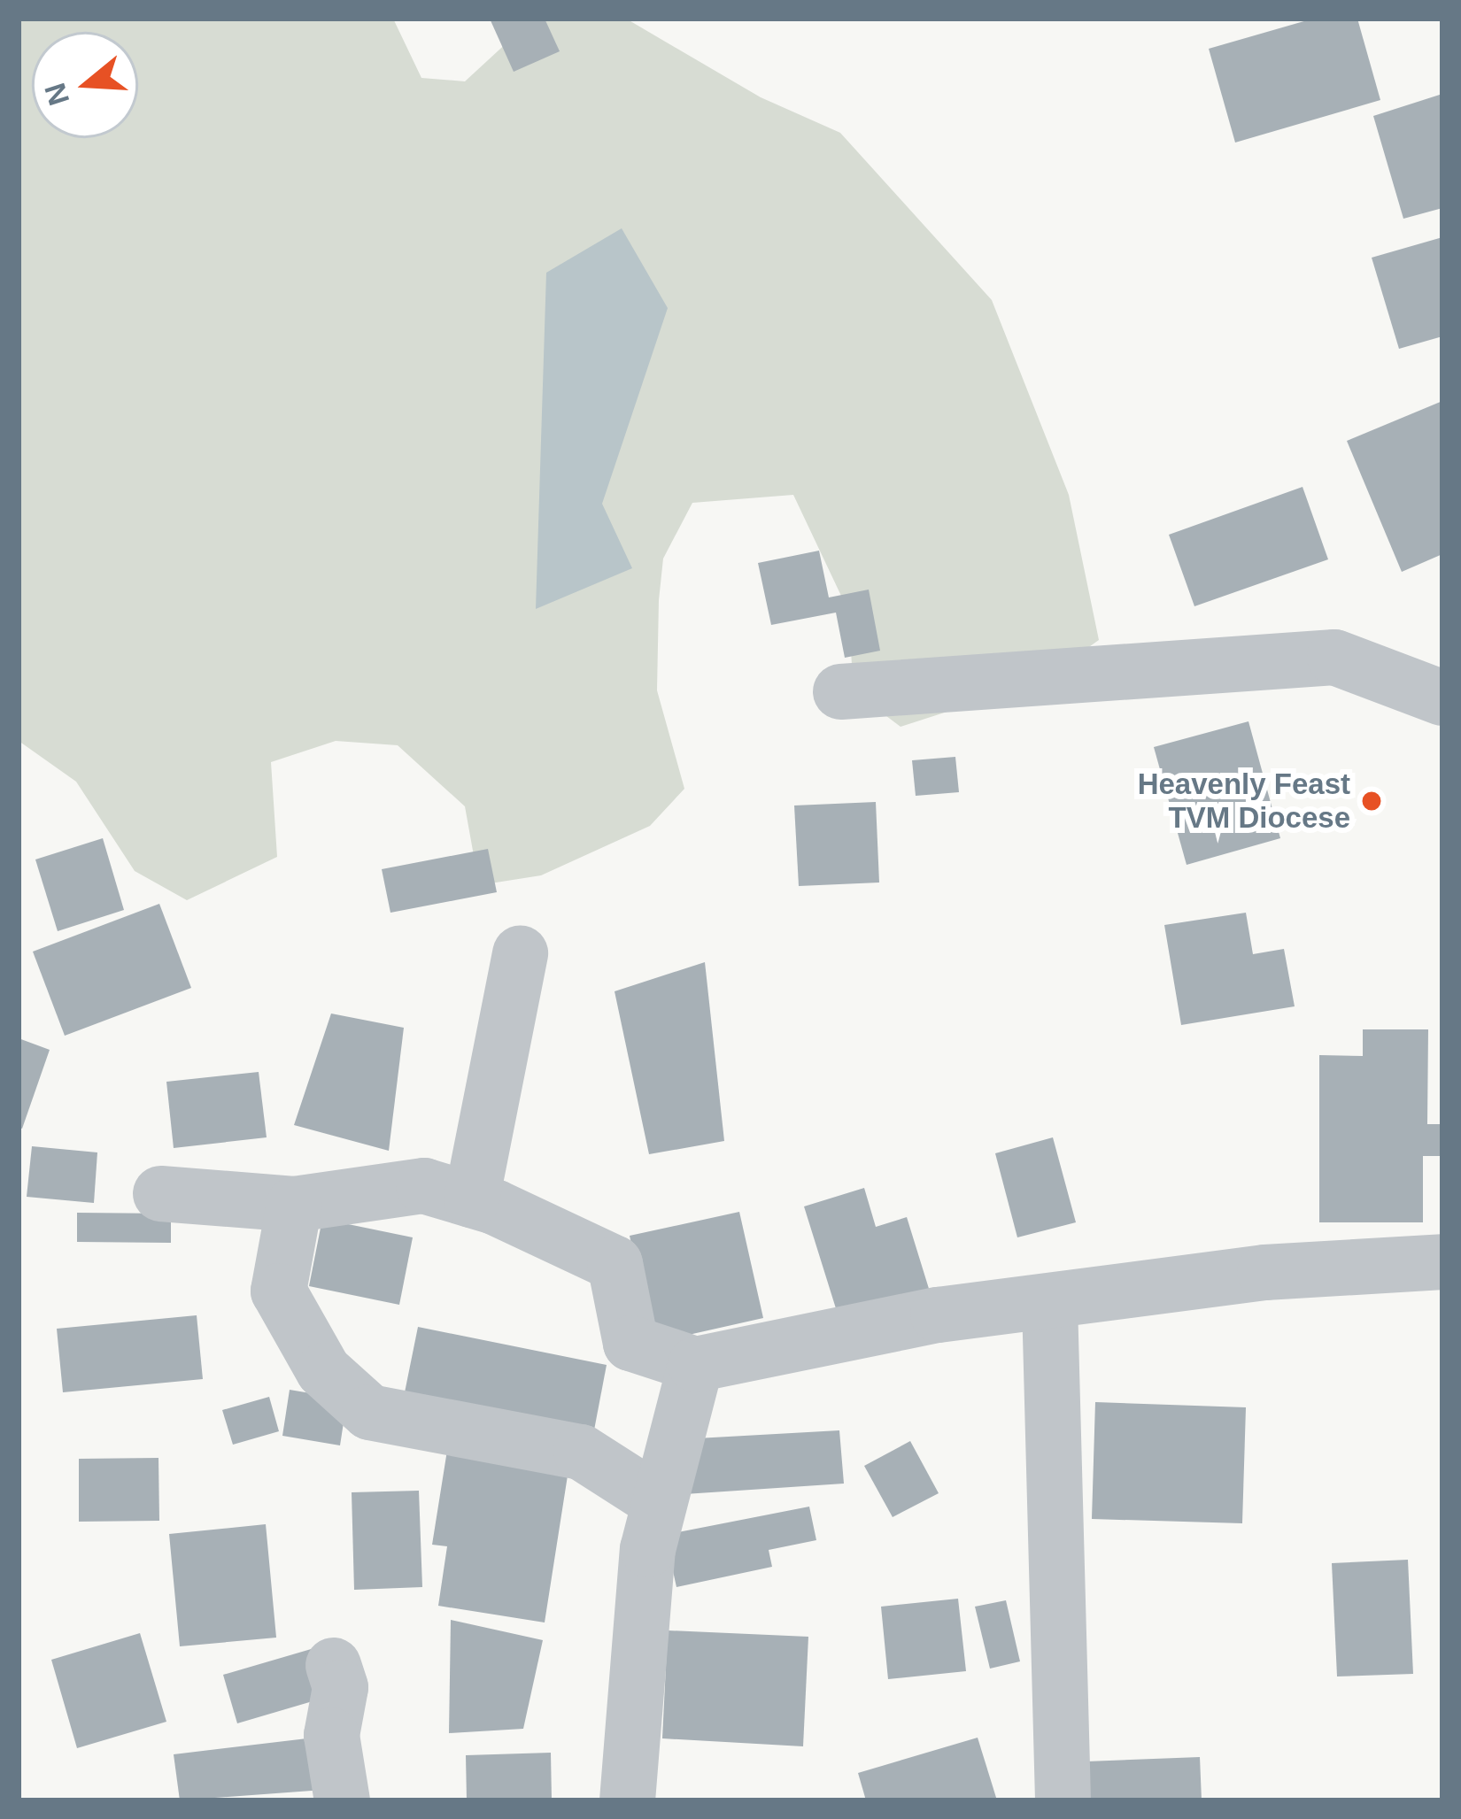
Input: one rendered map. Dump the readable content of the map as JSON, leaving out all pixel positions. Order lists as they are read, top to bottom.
{
  "places": ["Heavenly Feast TVM Diocese"],
  "north": "left"
}
